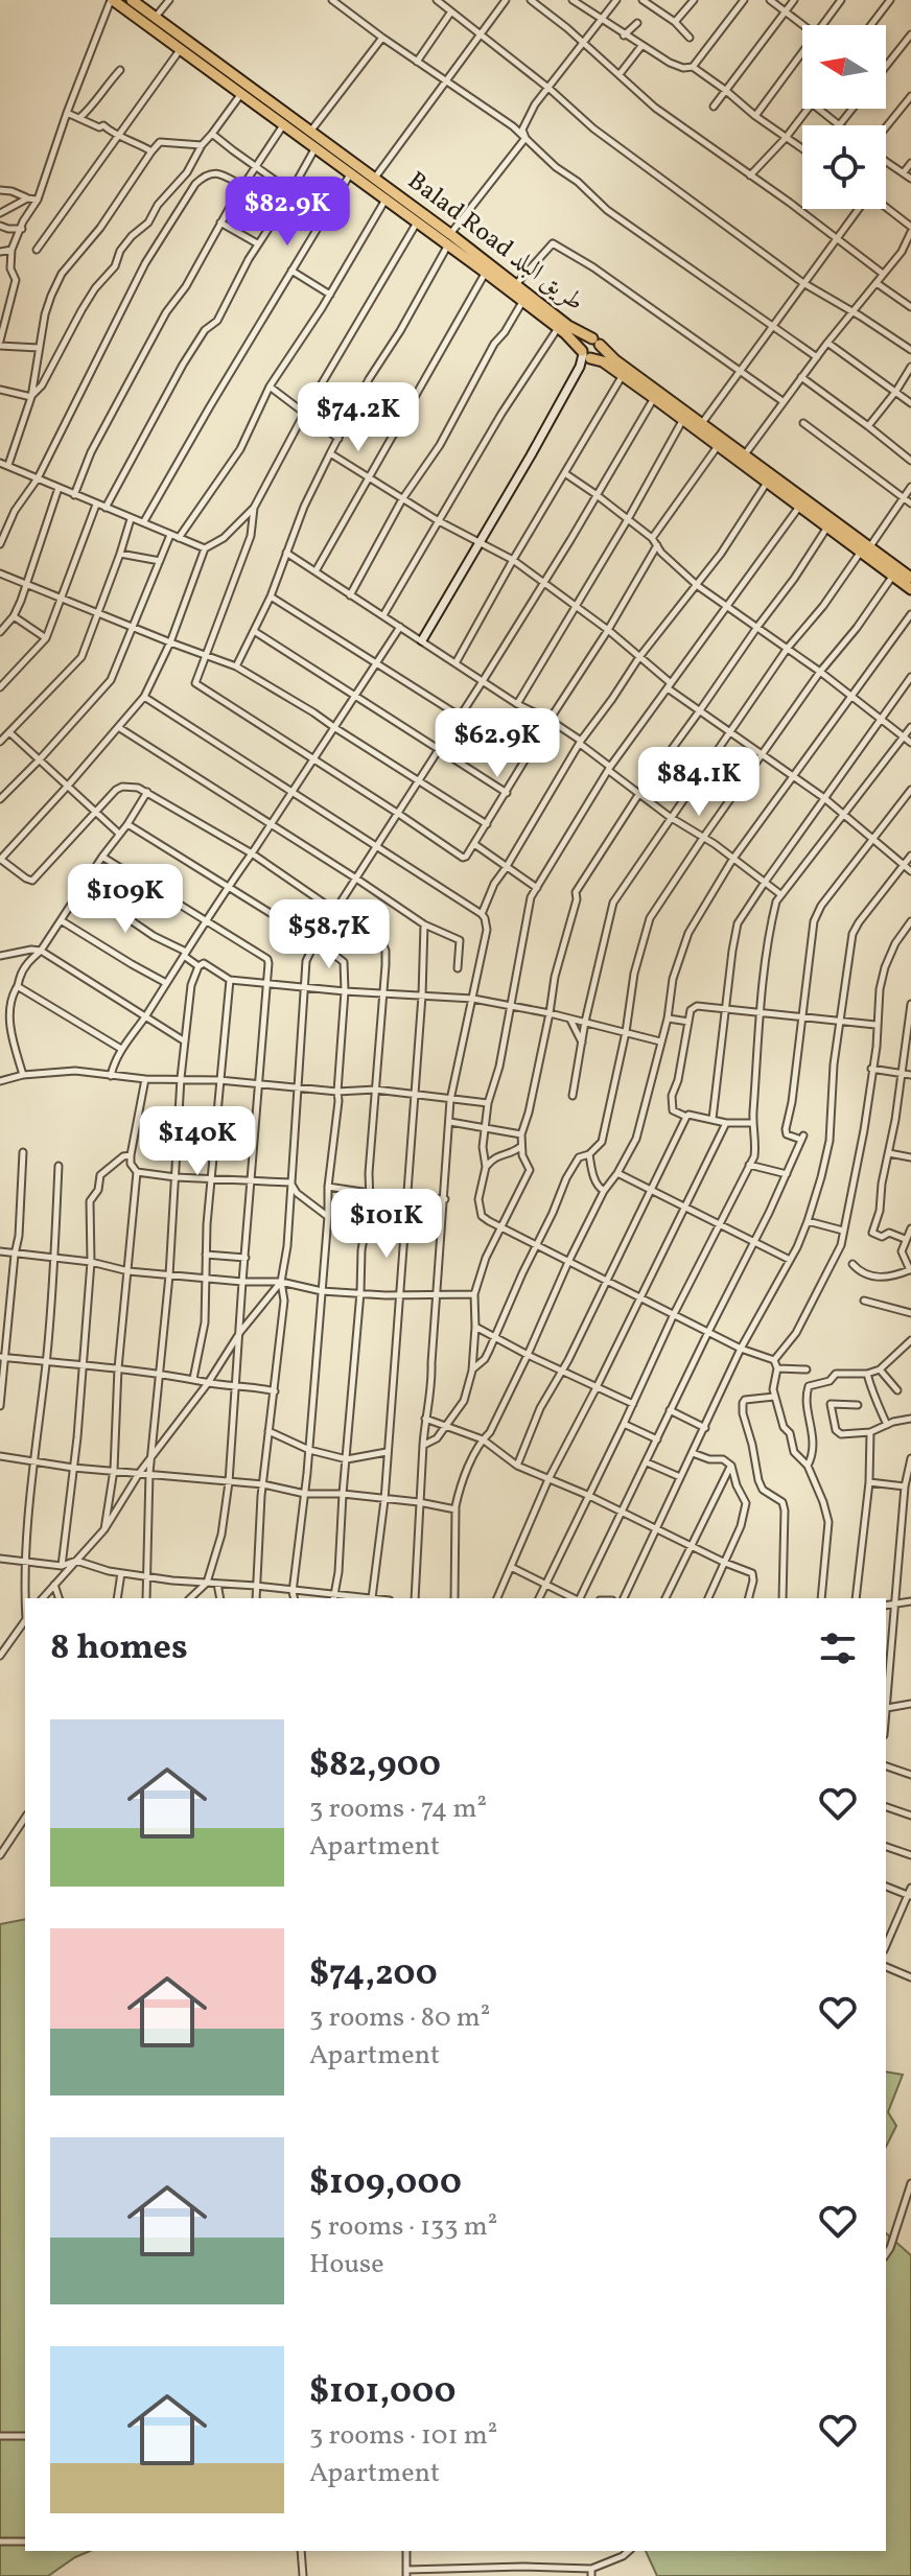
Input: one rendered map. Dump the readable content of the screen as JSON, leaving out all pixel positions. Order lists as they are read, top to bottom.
{
  "streets": {
    "highway": ["Balad Road طريق البلد"]
  },
  "north": "left",
  "page": {
    "price": [
      "$82.9K",
      "$74.2K",
      "$62.9K",
      "$84.1K",
      "$109K",
      "$58.7K",
      "$140K",
      "$101K"
    ],
    "heading": "8 homes",
    "list": [
      {
        "name": "$82,900",
        "note": "3 rooms · 74 m² · Apartment"
      },
      {
        "name": "$74,200",
        "note": "3 rooms · 80 m² · Apartment"
      },
      {
        "name": "$109,000",
        "note": "5 rooms · 133 m² · House"
      },
      {
        "name": "$101,000",
        "note": "3 rooms · 101 m² · Apartment"
      }
    ]
  }
}
